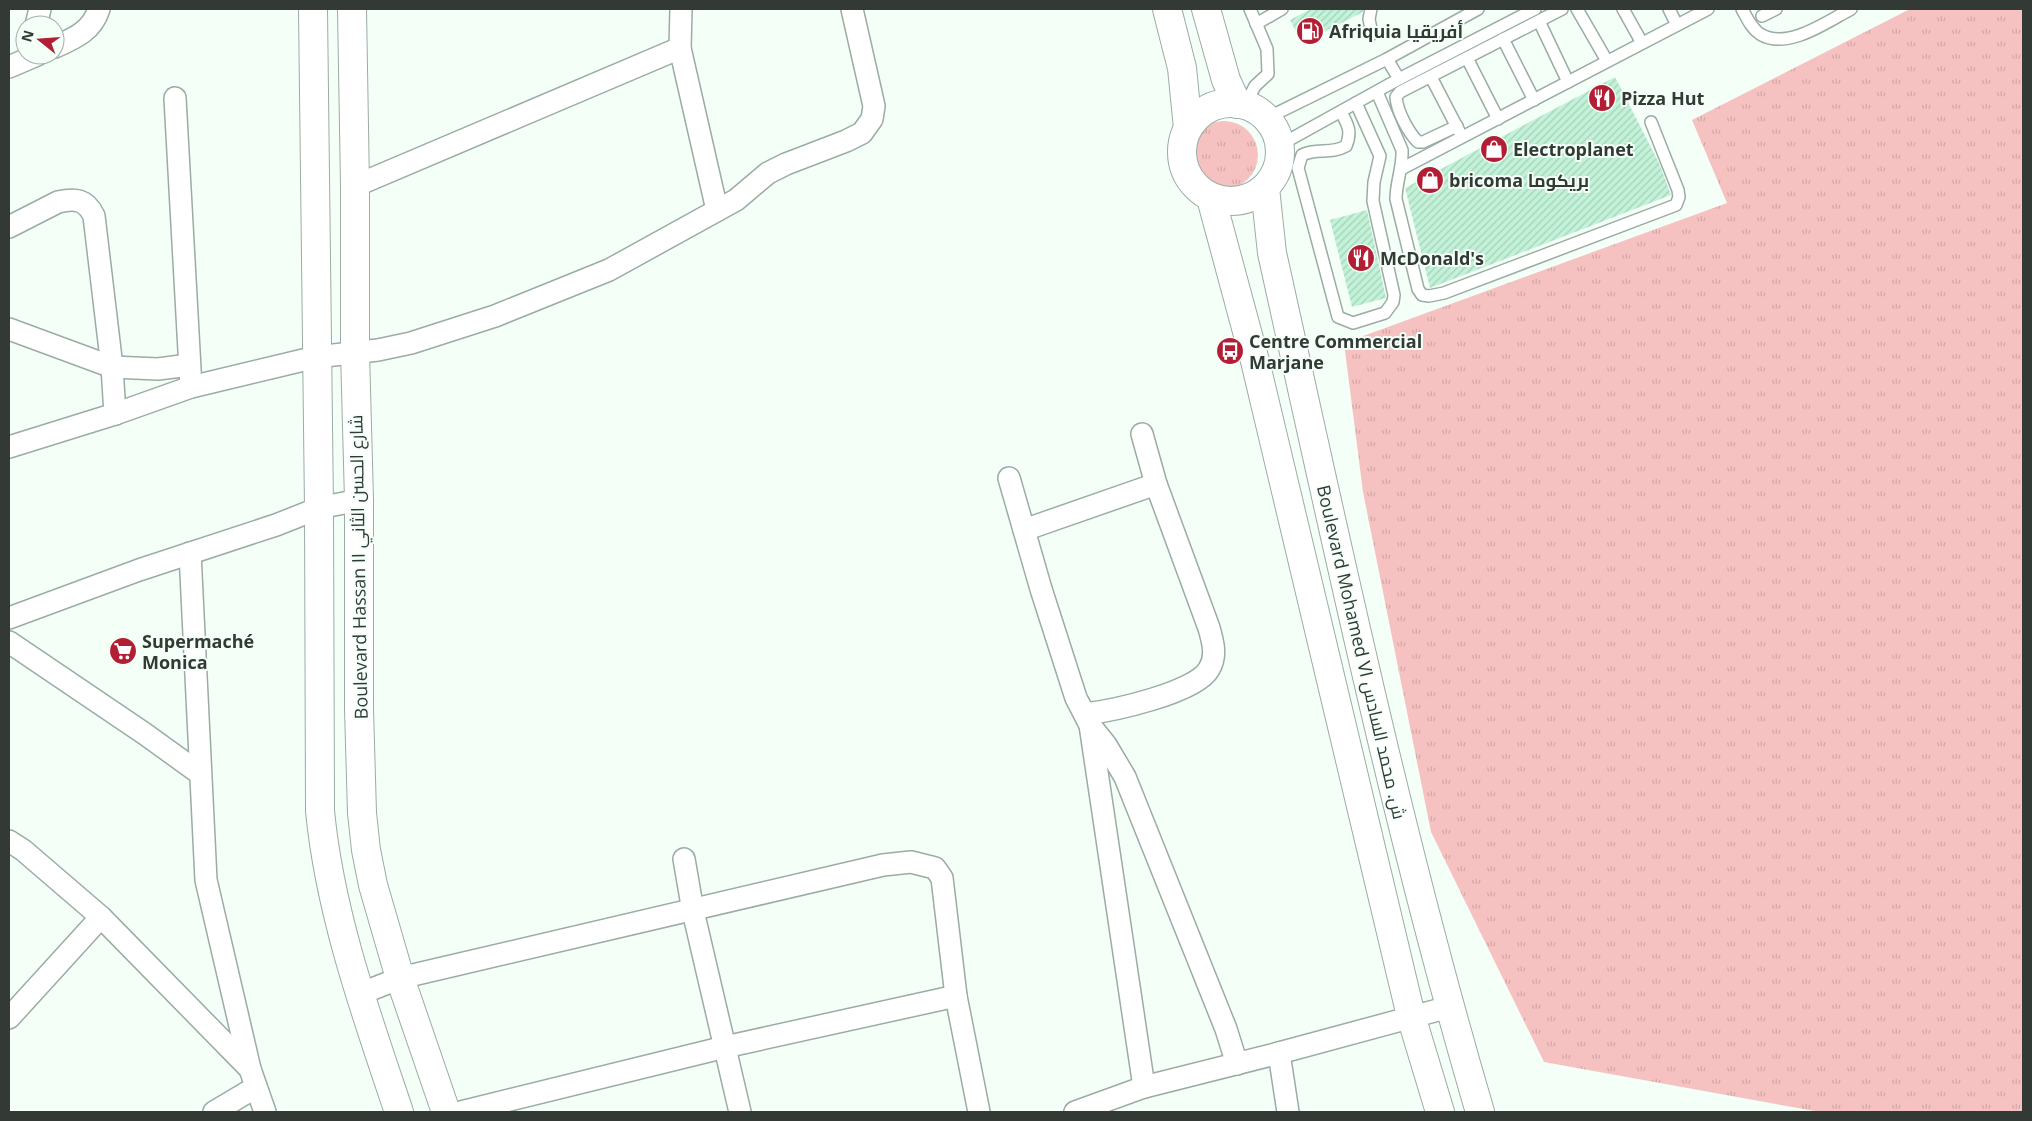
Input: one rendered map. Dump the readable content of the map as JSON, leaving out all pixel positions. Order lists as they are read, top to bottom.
{
  "streets": {
    "main road": ["Boulevard Hassan II شارع الحسن الثاني", "Boulevard Mohamed VI ش. محمد السادس"]
  },
  "places": {
    "fuel station": ["Afriquia أفريقيا"],
    "restaurant": ["Pizza Hut", "McDonald's"],
    "shop": ["Electroplanet", "bricoma بريكوما"],
    "bus stop": ["Centre Commercial Marjane"],
    "supermarket": ["Supermaché Monica"]
  },
  "north": "left"
}
